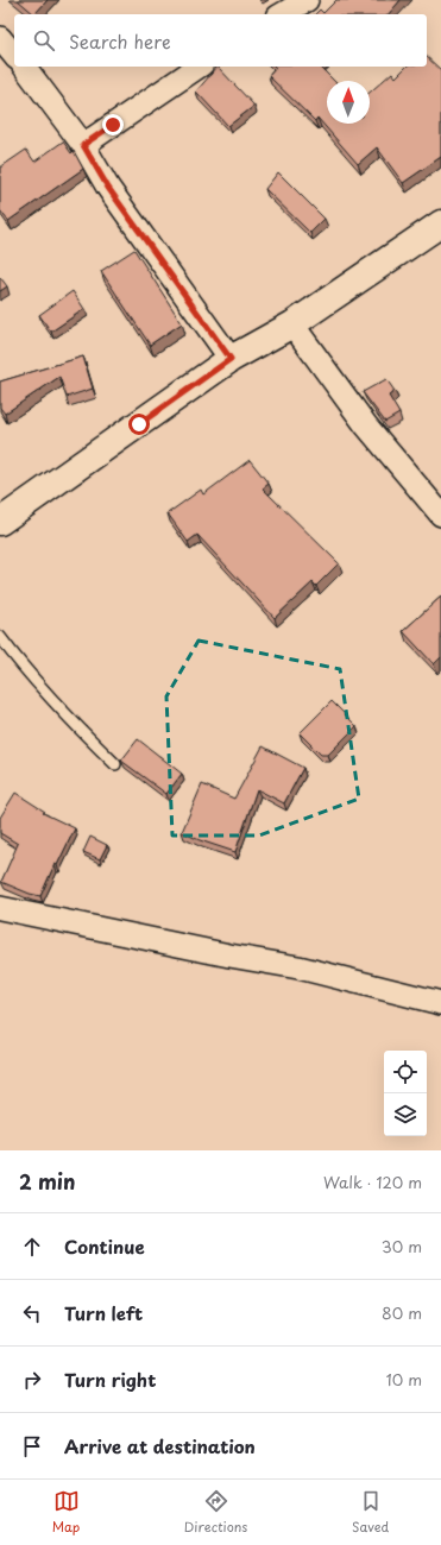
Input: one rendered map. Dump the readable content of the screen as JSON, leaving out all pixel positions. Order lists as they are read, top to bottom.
{
  "north": "top",
  "page": {
    "search": "Search here",
    "heading": ["2 min", "Walk · 120 m"],
    "list": [
      ["Continue", "30 m"],
      ["Turn left", "80 m"],
      ["Turn right", "10 m"],
      "Arrive at destination"
    ],
    "nav": ["Map", "Directions", "Saved"]
  }
}
